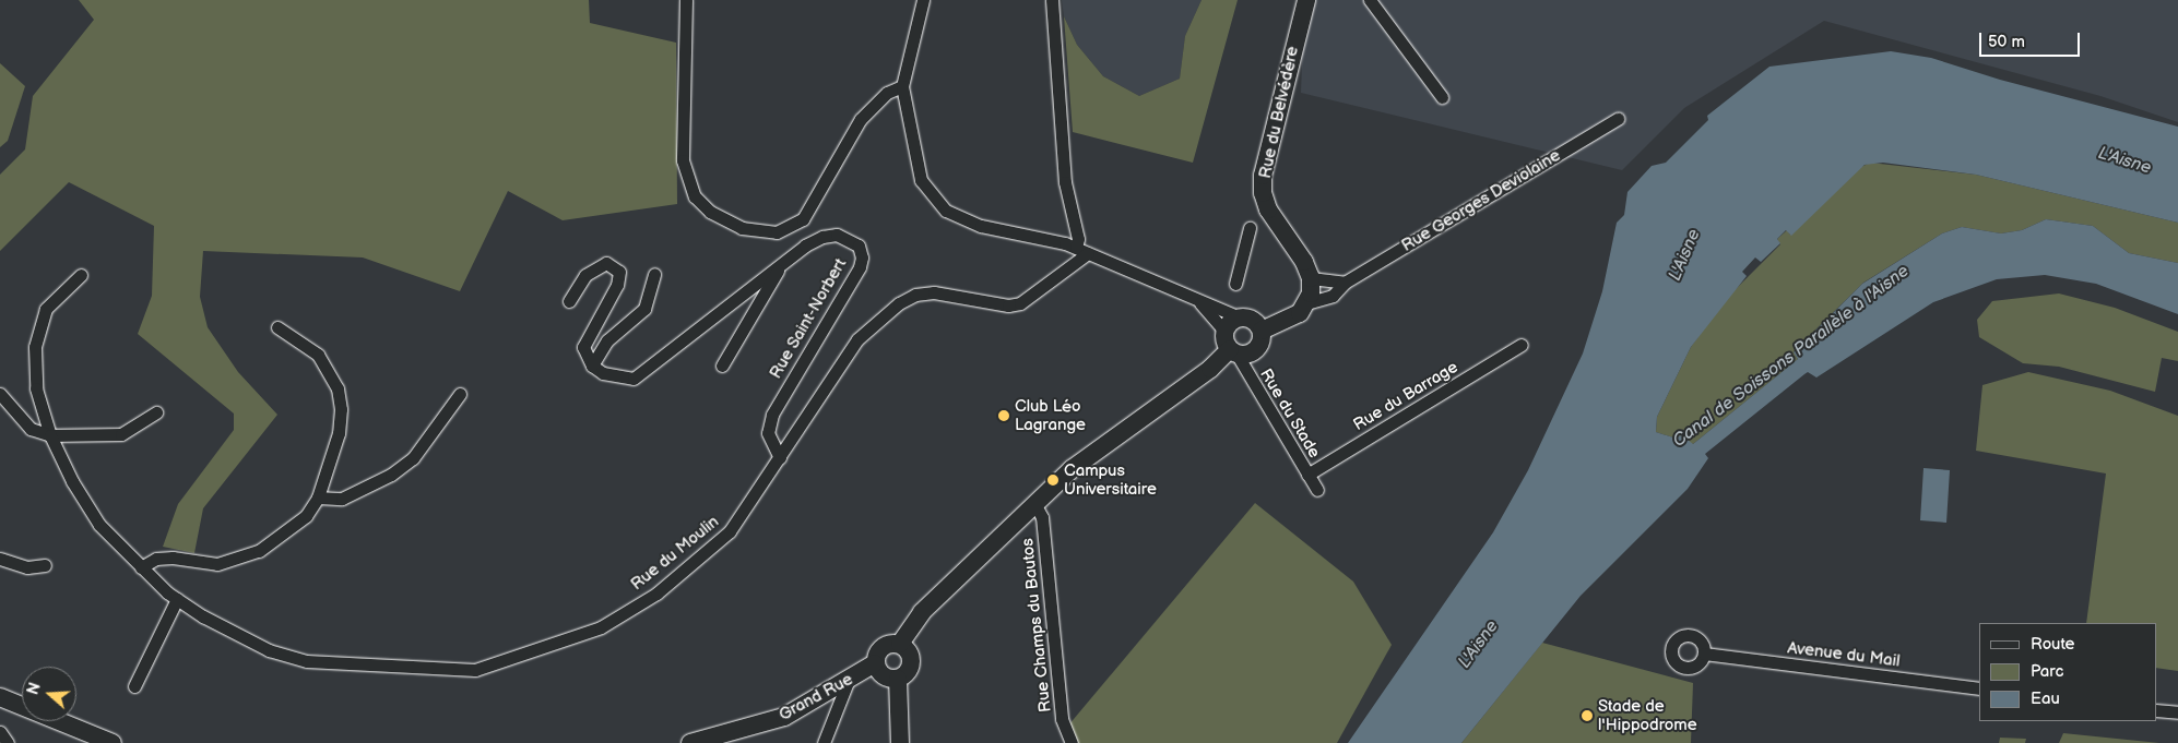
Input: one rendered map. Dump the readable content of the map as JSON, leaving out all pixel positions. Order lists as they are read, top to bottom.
{
  "streets": {
    "main road": ["Rue du Belvédère", "Rue Georges Deviolaine", "Grand Rue"],
    "street": [
      "Rue Saint-Norbert",
      "Rue du Barrage",
      "Rue du Stade",
      "Rue du Moulin",
      "Rue Champs du Bautos",
      "Avenue du Mail"
    ]
  },
  "crossings": [
    ["Rue Georges Deviolaine", "Rue du Stade"],
    ["Rue Saint-Norbert", "Rue du Moulin"],
    ["Rue du Barrage", "Rue du Stade"]
  ],
  "water": ["L'Aisne", "Canal de Soissons Parallèle à l'Aisne"],
  "places": ["Club Léo Lagrange", "Campus Universitaire", "Stade de l'Hippodrome"],
  "legend": ["Route", "Parc", "Eau"],
  "scale_bar": "50 m",
  "north": "left"
}
